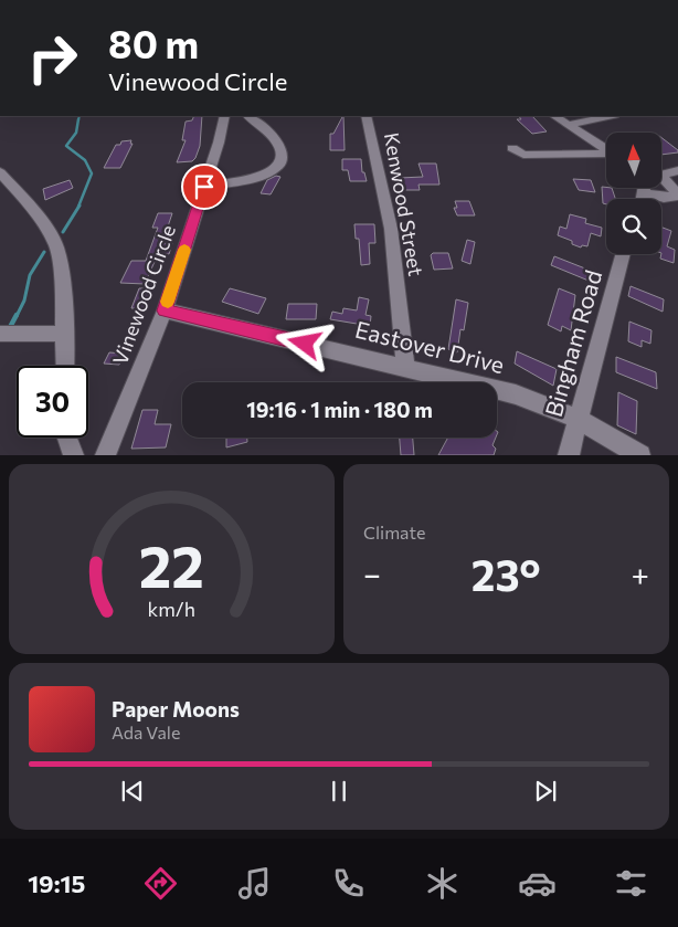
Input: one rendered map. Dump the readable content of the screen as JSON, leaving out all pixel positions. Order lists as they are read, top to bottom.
{
  "streets": {
    "street": [
      "Kenwood Street",
      "Vinewood Circle",
      "Bingham Road",
      "Eastover Drive"
    ]
  },
  "crossings": [
    ["Kenwood Street", "Eastover Drive"],
    ["Vinewood Circle", "Eastover Drive"],
    ["Bingham Road", "Eastover Drive"]
  ],
  "north": "top",
  "page": {
    "turn": ["80 m", "Vinewood Circle"],
    "limit": "30",
    "trip": "19:16 · 1 min · 180 m",
    "tile": "Climate",
    "heat": ["−", "23°", "+"],
    "song": ["Paper Moons", "Ada Vale"],
    "tabs": "19:15",
    "gauge": ["22", "km/h"]
  }
}
